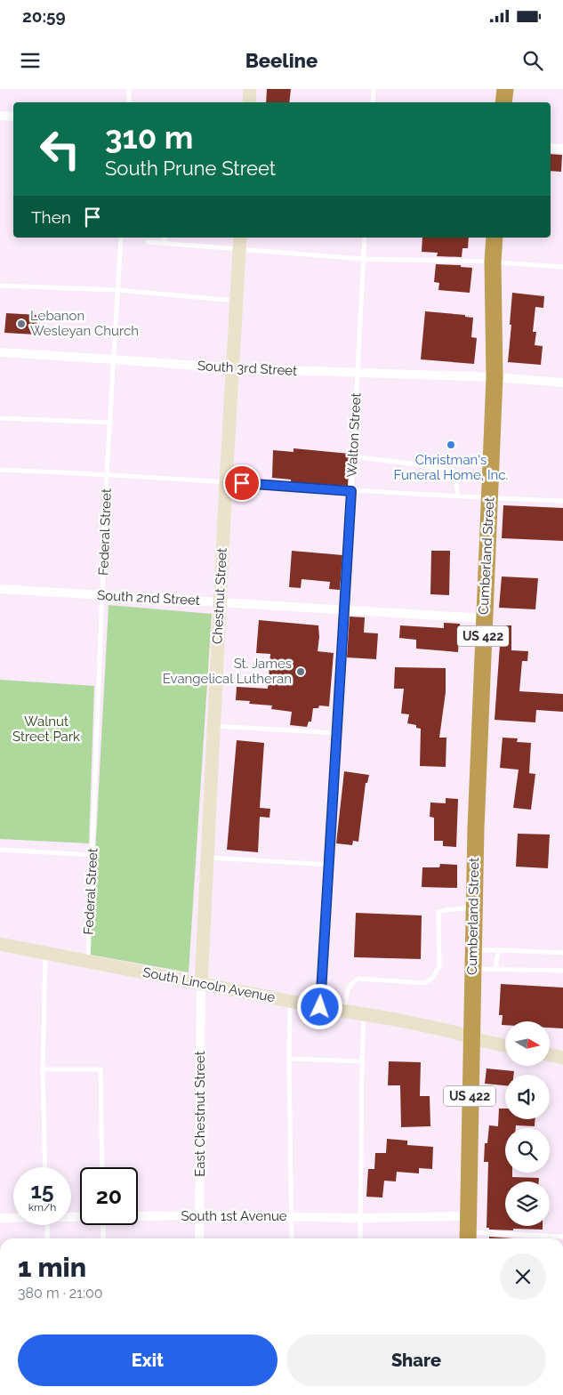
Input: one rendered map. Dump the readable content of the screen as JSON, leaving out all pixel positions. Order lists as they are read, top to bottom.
{
  "streets": {
    "highway": ["Cumberland Street", "US 422"],
    "street": [
      "South 3rd Street",
      "Chestnut Street",
      "South 2nd Street",
      "South Lincoln Avenue",
      "East Chestnut Street",
      "South 1st Avenue"
    ],
    "lane": ["Walton Street", "Federal Street"]
  },
  "crossings": [
    ["South 3rd Street", "Walton Street"],
    ["South 3rd Street", "Federal Street"],
    ["South 3rd Street", "Cumberland Street"],
    ["South 3rd Street", "Chestnut Street"],
    ["Walton Street", "South 2nd Street"],
    ["Walton Street", "South Lincoln Avenue"],
    ["Federal Street", "South 2nd Street"],
    ["Federal Street", "South Lincoln Avenue"],
    ["Cumberland Street", "South 2nd Street"],
    ["Cumberland Street", "US 422"],
    ["Cumberland Street", "South Lincoln Avenue"],
    ["Chestnut Street", "South 2nd Street"],
    ["Chestnut Street", "South Lincoln Avenue"],
    ["Chestnut Street", "East Chestnut Street"],
    ["US 422", "South Lincoln Avenue"],
    ["US 422", "South 1st Avenue"],
    ["South Lincoln Avenue", "East Chestnut Street"],
    ["East Chestnut Street", "South 1st Avenue"]
  ],
  "parks": ["Walnut Street Park"],
  "places": ["Lebanon Wesleyan Church", "Christman's Funeral Home, Inc.", "St. James Evangelical Lutheran"],
  "north": "right",
  "page": {
    "status": "20:59",
    "header": "Beeline",
    "turn": ["310 m", "South Prune Street"],
    "then": "Then",
    "speed": "15 km/h",
    "limit": "20",
    "heading": ["1 min", "380 m · 21:00"],
    "buttons": ["Exit", "Share"]
  }
}
